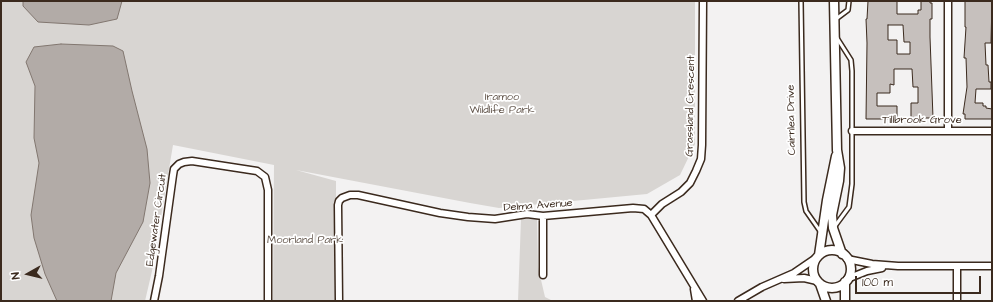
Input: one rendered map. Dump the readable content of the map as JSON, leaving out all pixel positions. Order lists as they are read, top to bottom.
{
  "streets": {
    "street": [
      "Grassland Crescent",
      "Tillbrook Grove",
      "Delma Avenue",
      "Edgewater Circuit"
    ],
    "lane": ["Cairnlea Drive"]
  },
  "crossings": [
    ["Grassland Crescent", "Delma Avenue"]
  ],
  "parks": ["Iramoo Wildlife Park", "Moorland Park"],
  "scale_bar": "100 m",
  "north": "left"
}
